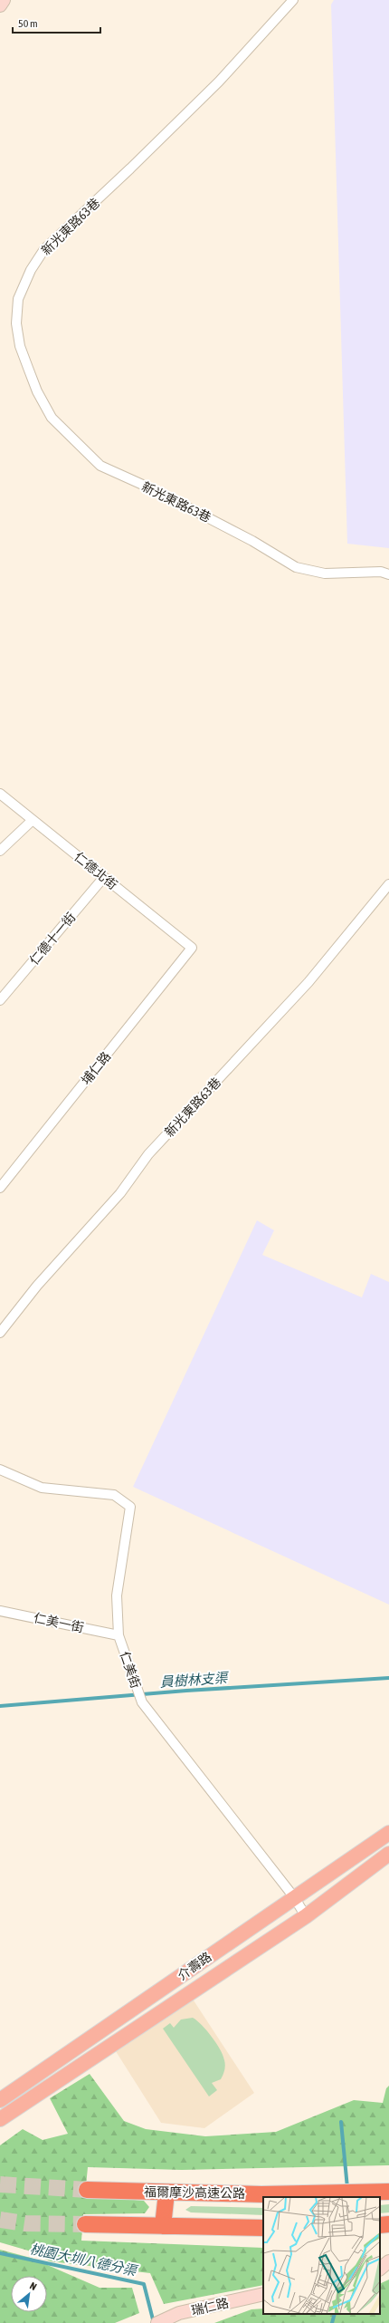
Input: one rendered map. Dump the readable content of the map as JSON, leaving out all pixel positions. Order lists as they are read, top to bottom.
{
  "streets": {
    "highway": ["福爾摩沙高速公路"],
    "main road": ["介壽路"],
    "street": [
      "新光東路63巷",
      "仁德北街",
      "仁德十一街",
      "埔仁路",
      "仁美一街",
      "仁美街",
      "瑞仁路"
    ]
  },
  "crossings": [
    ["仁德北街", "仁德十一街"],
    ["仁德北街", "埔仁路"],
    ["仁美一街", "仁美街"],
    ["仁美街", "介壽路"]
  ],
  "water": ["員樹林支渠", "桃園大圳八德分渠"],
  "scale_bar": "50 m",
  "north": "top right"
}
